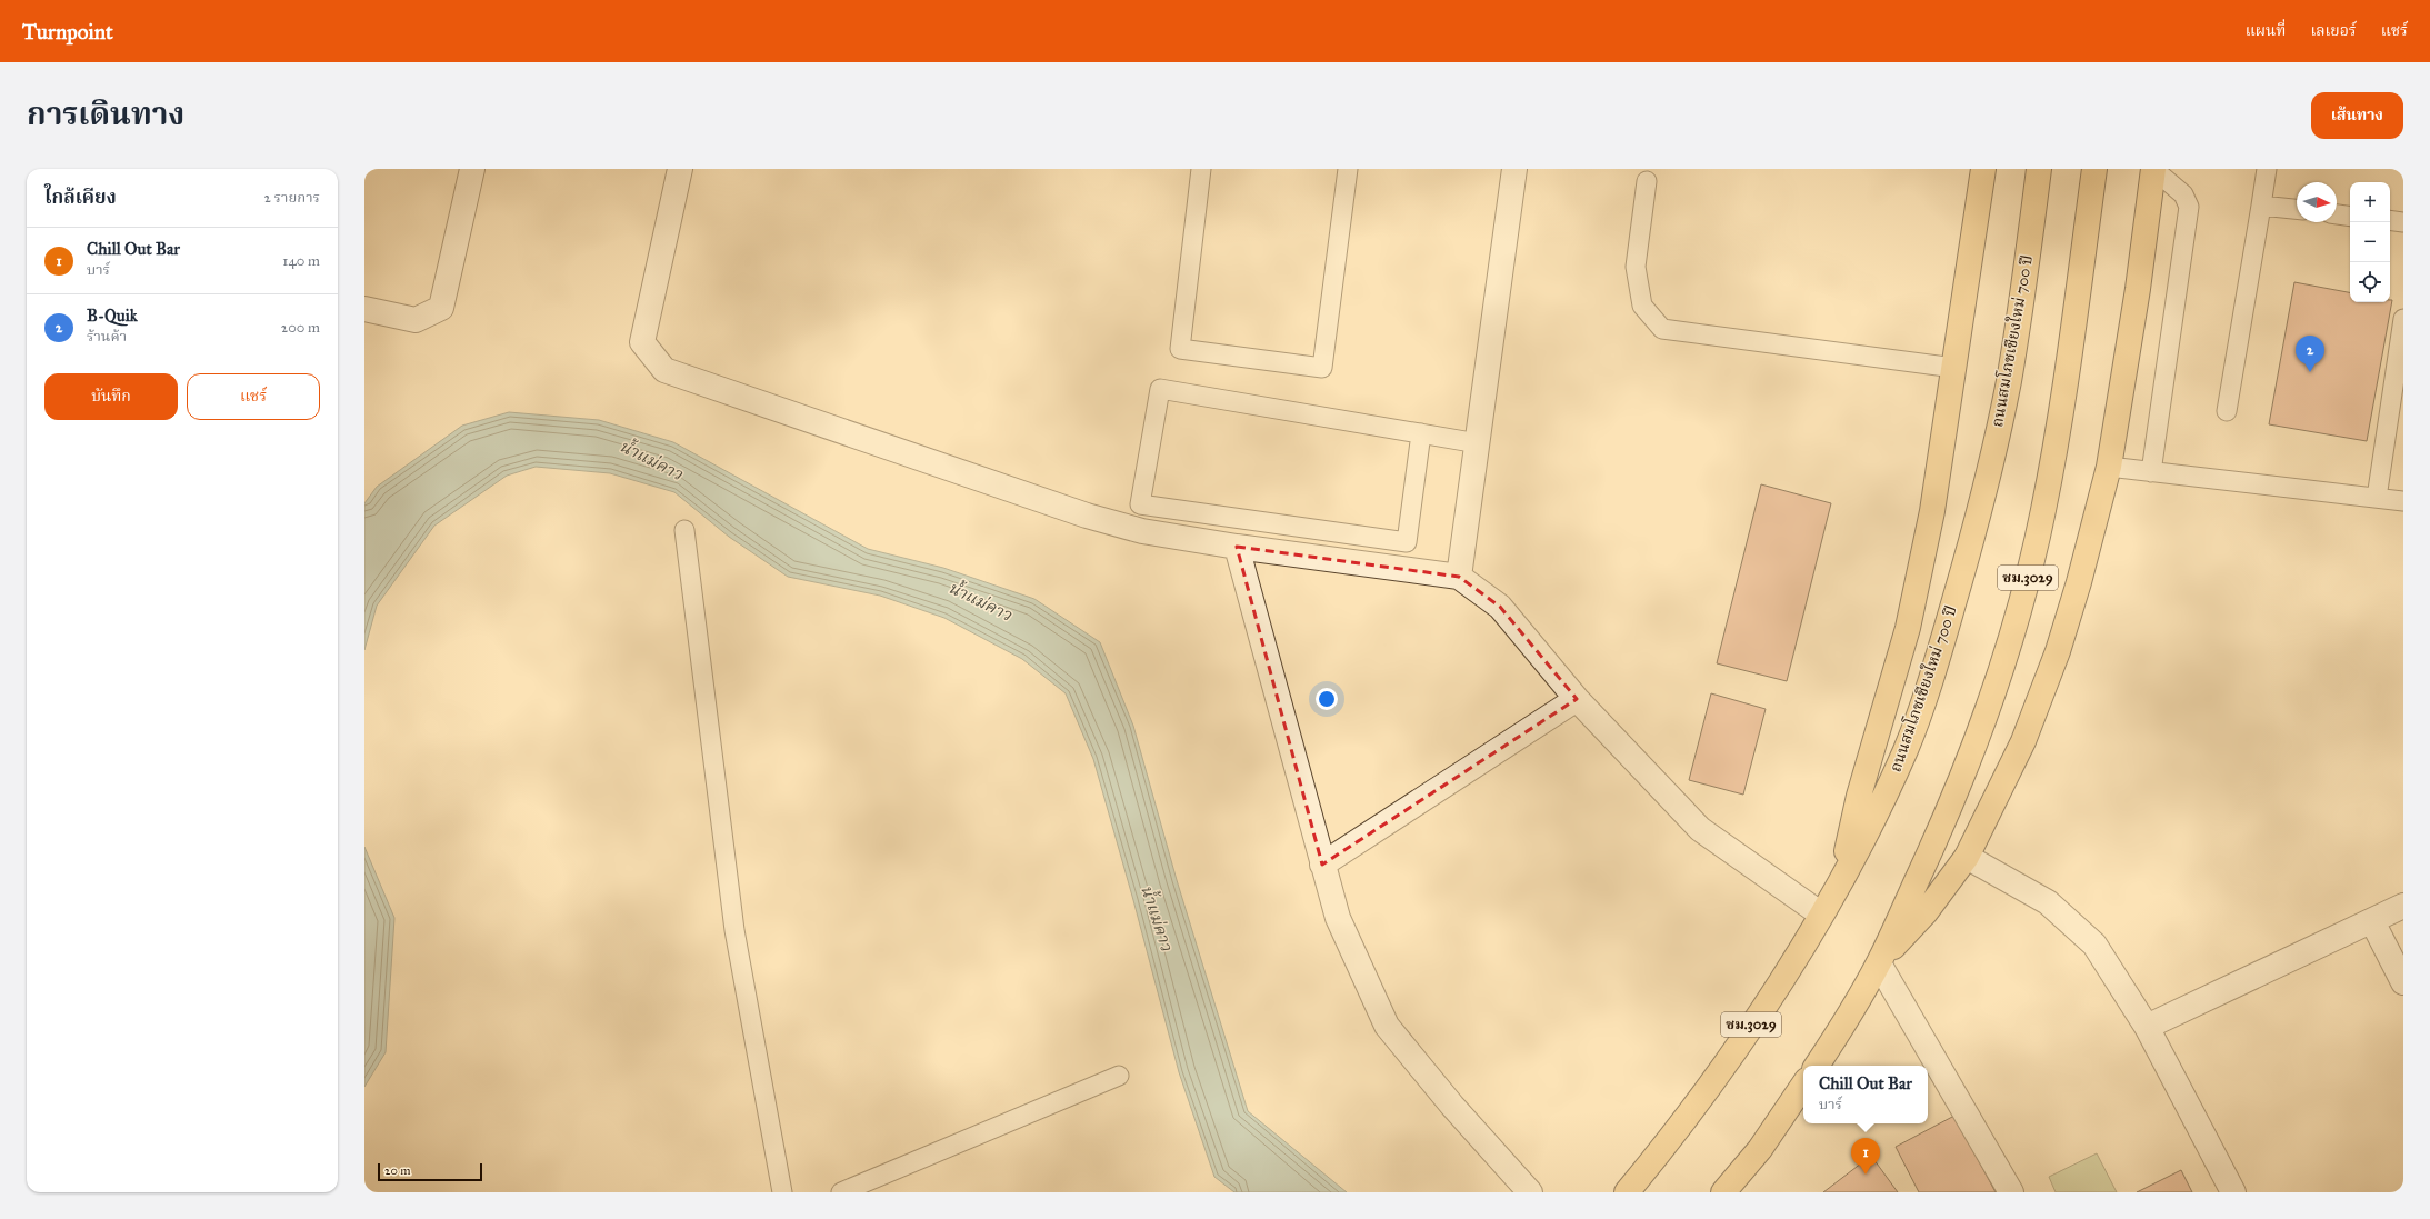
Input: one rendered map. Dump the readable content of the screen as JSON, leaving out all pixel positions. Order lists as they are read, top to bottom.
{
  "streets": {
    "main road": ["ถนนสมโภชเชียงใหม่ 700 ปี", "ชม.3029"]
  },
  "water": ["น้ำแม่คาว"],
  "scale_bar": "20 m",
  "north": "right",
  "page": {
    "header": "Turnpoint",
    "nav": ["แผนที่", "เลเยอร์", "แชร์"],
    "title": "การเดินทาง",
    "buttons": [
      "เส้นทาง",
      ["บันทึก", "แชร์"]
    ],
    "heading": ["ใกล้เคียง", "2 รายการ"],
    "map_buttons": ["+", "−"],
    "list": [
      {
        "mark": "1",
        "name": "Chill Out Bar",
        "note": "บาร์",
        "value": "140 m"
      },
      {
        "mark": "2",
        "name": "B-Quik",
        "note": "ร้านค้า",
        "value": "200 m"
      }
    ],
    "pins": ["2", "1"],
    "popup": ["Chill Out Bar", "บาร์"],
    "scale": "20 m"
  }
}
